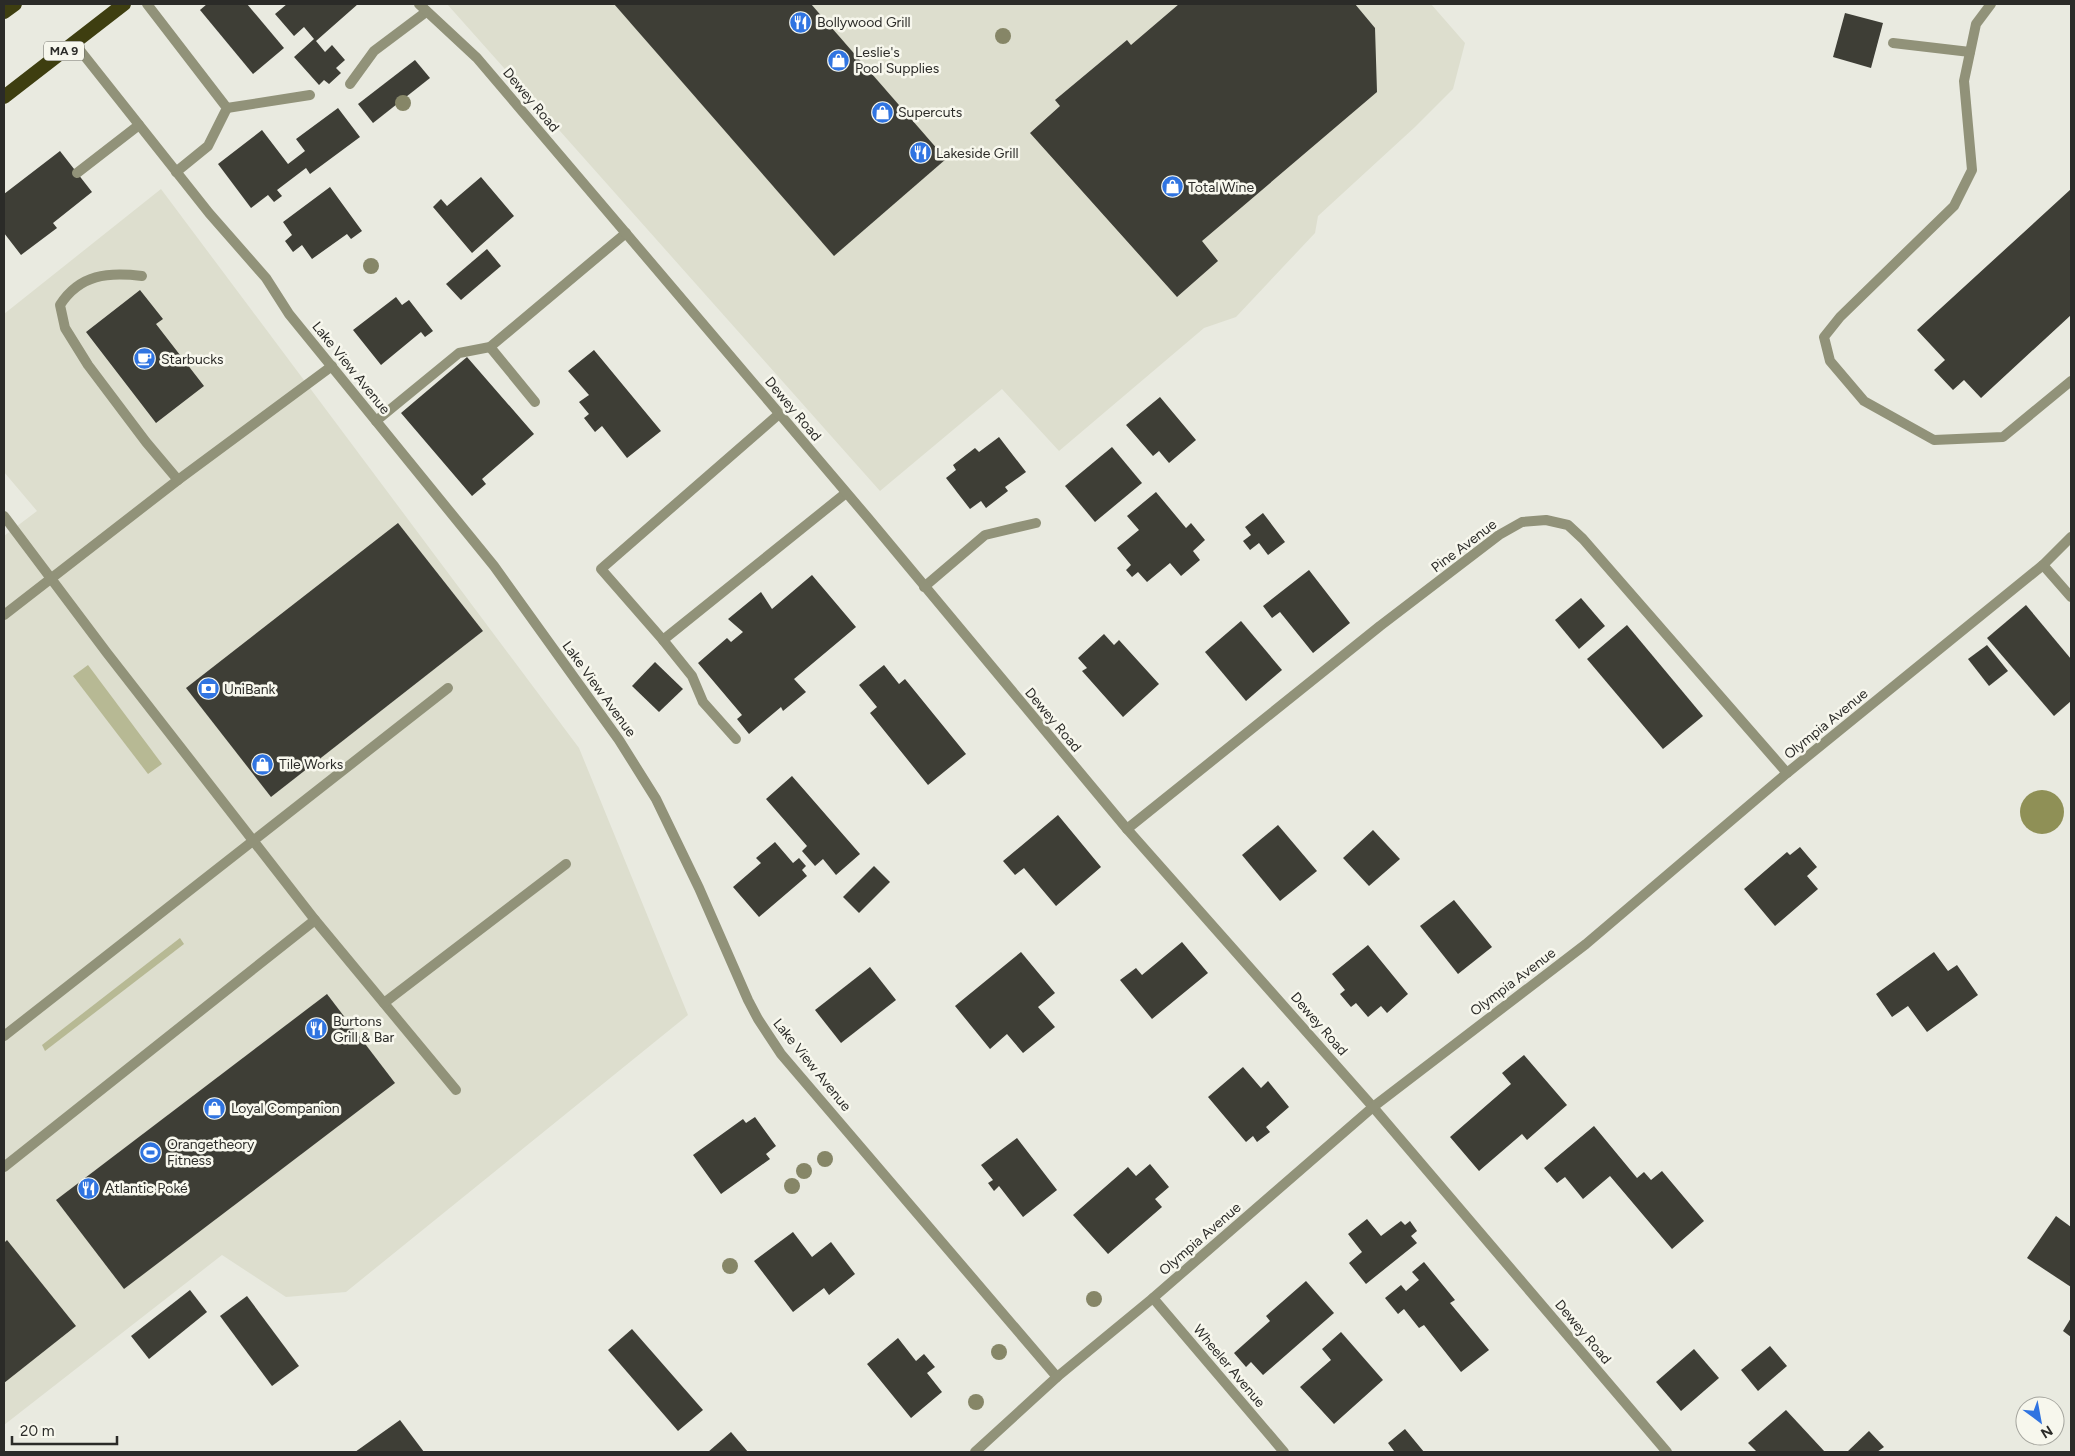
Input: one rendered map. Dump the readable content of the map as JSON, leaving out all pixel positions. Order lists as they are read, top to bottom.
{
  "streets": {
    "highway": ["MA 9"],
    "street": [
      "Dewey Road",
      "Lake View Avenue",
      "Pine Avenue",
      "Olympia Avenue",
      "Wheeler Avenue"
    ]
  },
  "crossings": [
    ["MA 9", "Lake View Avenue"],
    ["Dewey Road", "Pine Avenue"],
    ["Dewey Road", "Olympia Avenue"],
    ["Lake View Avenue", "Olympia Avenue"],
    ["Pine Avenue", "Olympia Avenue"],
    ["Olympia Avenue", "Wheeler Avenue"]
  ],
  "places": {
    "restaurant": [
      "Bollywood Grill",
      "Lakeside Grill",
      "Burtons Grill & Bar",
      "Atlantic Poké"
    ],
    "shop": [
      "Leslie's Pool Supplies",
      "Supercuts",
      "Total Wine",
      "Tile Works",
      "Loyal Companion"
    ],
    "cafe": ["Starbucks"],
    "bank": ["UniBank"],
    "sports": ["Orangetheory Fitness"]
  },
  "scale_bar": "20 m",
  "north": "bottom right"
}
